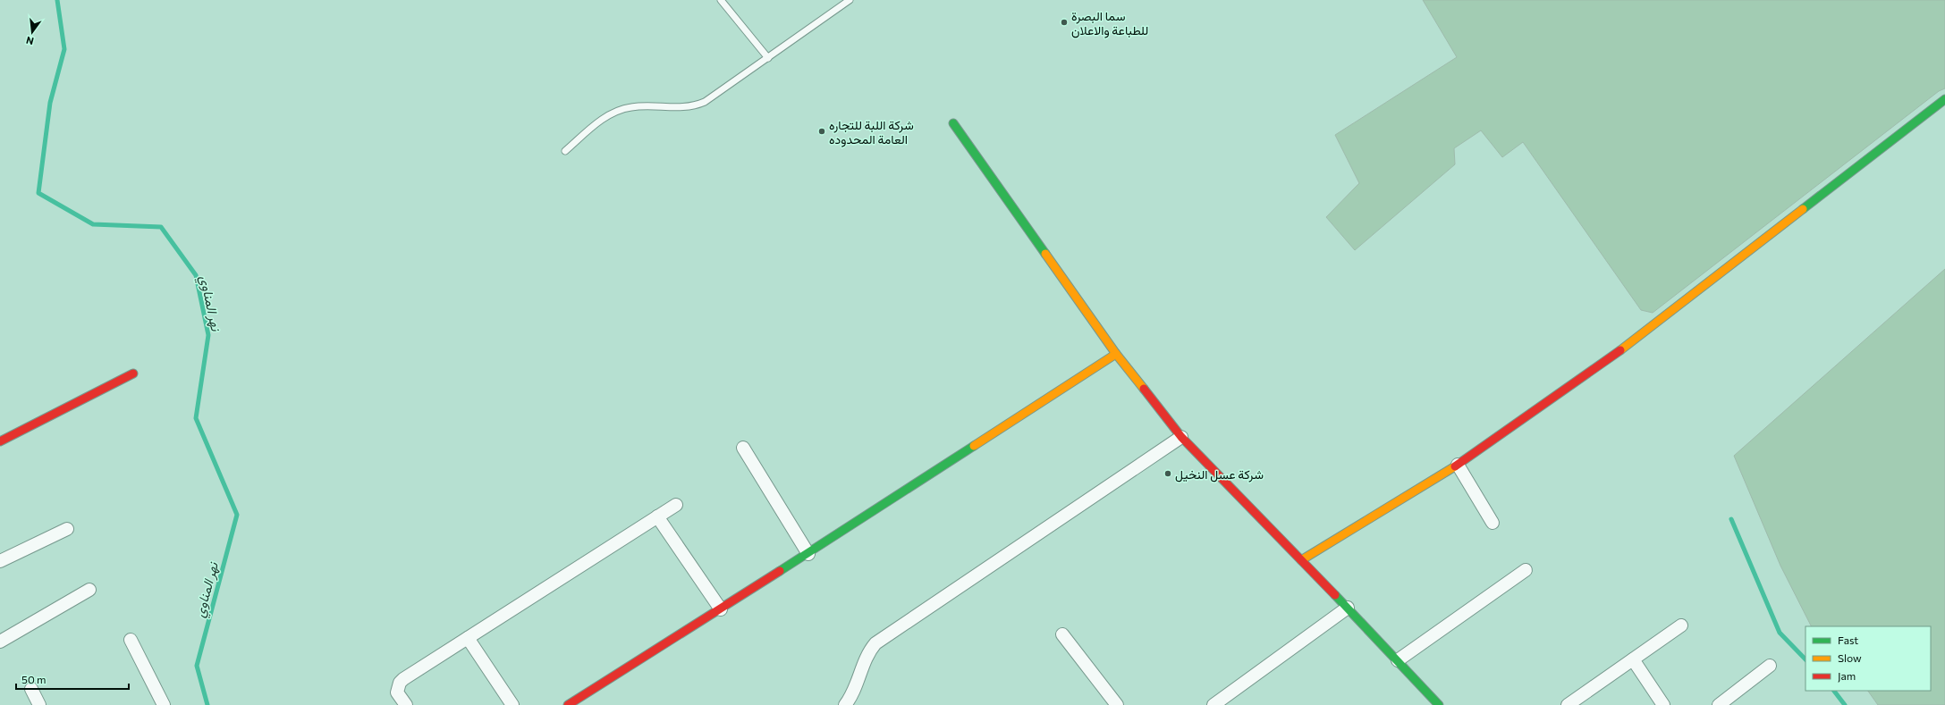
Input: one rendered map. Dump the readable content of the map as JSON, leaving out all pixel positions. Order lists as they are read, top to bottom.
{
  "water": ["نهر المناوي"],
  "places": ["سما البصرة للطباعة والاعلان", "شركة اللبة للتجاره العامة المحدوده", "شركة عسل النخيل"],
  "legend": ["Fast", "Slow", "Jam"],
  "scale_bar": "50 m",
  "north": "bottom"
}
